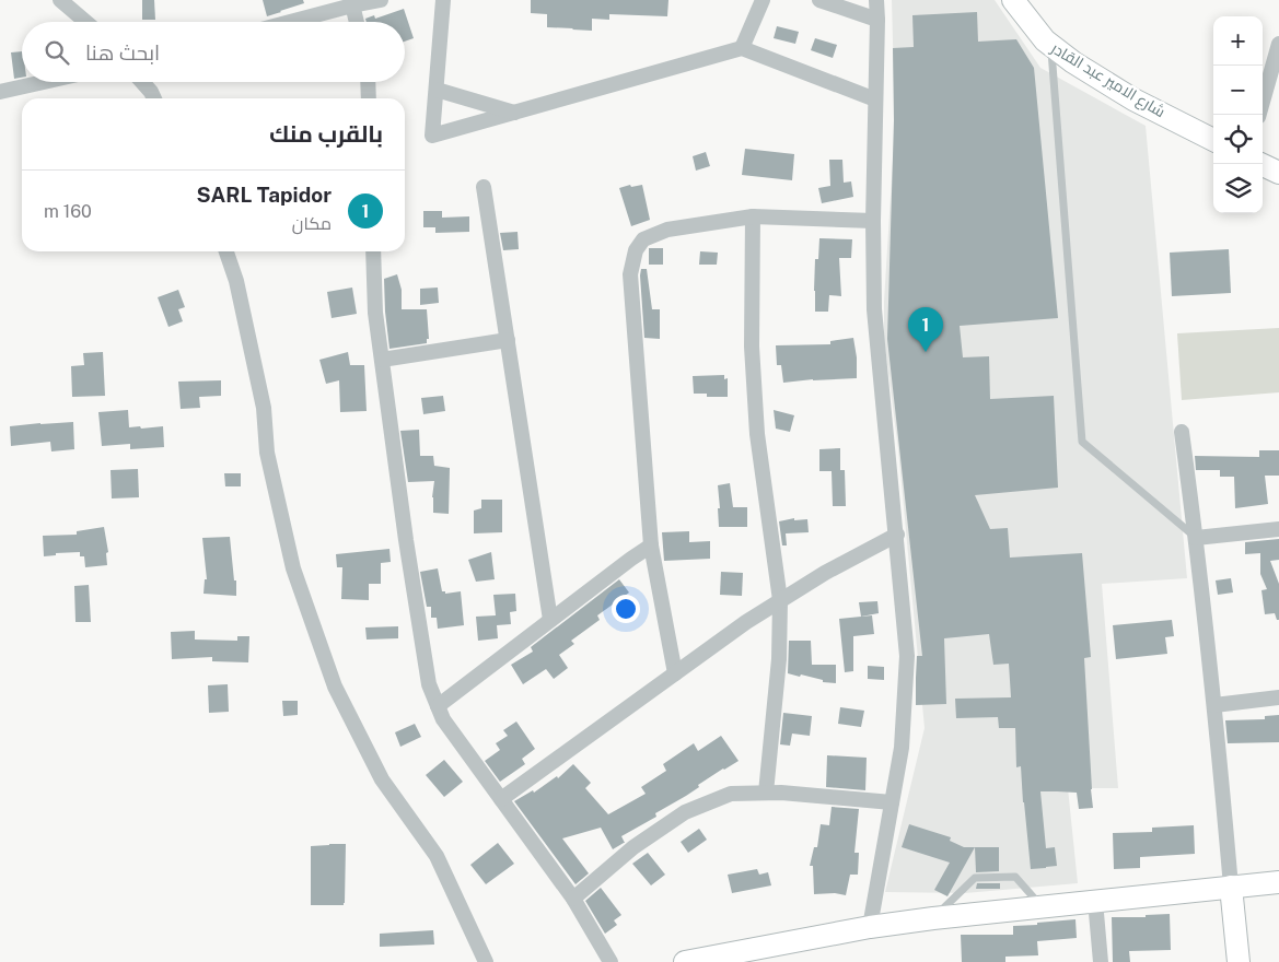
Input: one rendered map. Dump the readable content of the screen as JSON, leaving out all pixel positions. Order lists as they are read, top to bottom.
{
  "streets": {
    "main road": ["شارع الامير عبد القادر"]
  },
  "page": {
    "map_buttons": ["+", "−"],
    "search": "ابحث هنا",
    "heading": "بالقرب منك",
    "list": [
      {
        "mark": "1",
        "name": "SARL Tapidor",
        "note": "مكان",
        "value": "160 m"
      }
    ],
    "pins": "1"
  }
}
